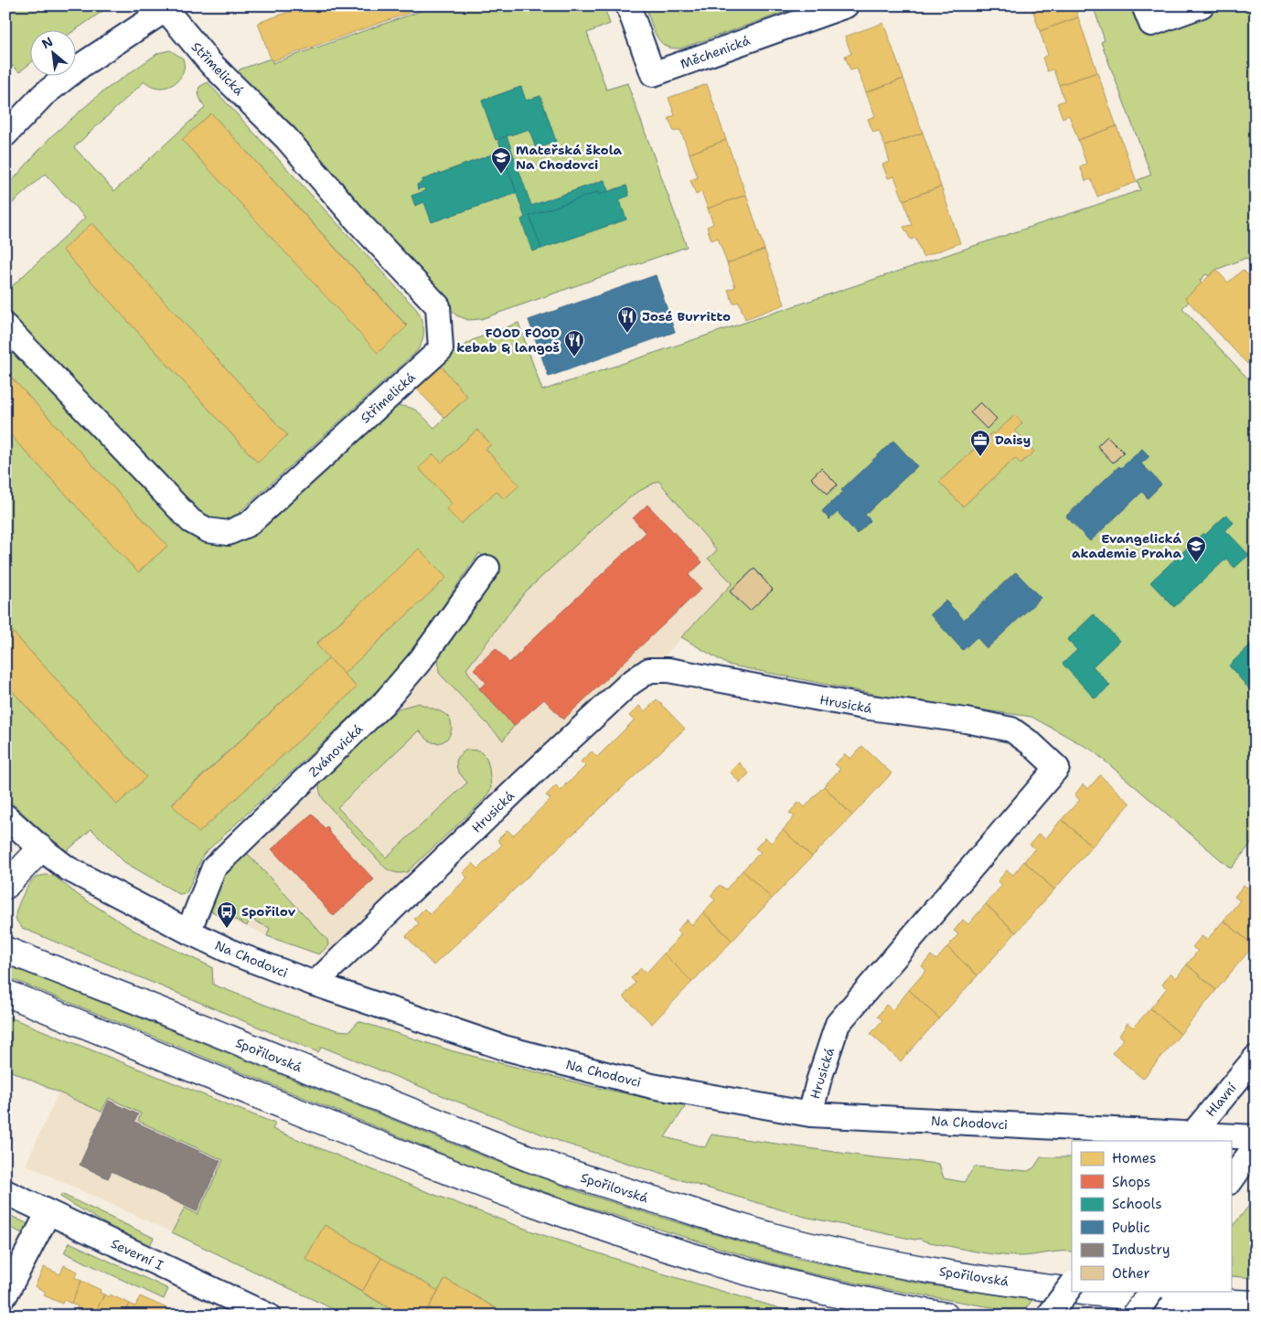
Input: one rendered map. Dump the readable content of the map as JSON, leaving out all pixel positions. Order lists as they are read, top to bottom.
{
  "streets": {
    "highway": ["Spořilovská"],
    "street": [
      "Měchenická",
      "Střimelická",
      "Hrusická",
      "Zvánovická",
      "Na Chodovci",
      "Hlavní",
      "Severní I"
    ]
  },
  "crossings": [
    ["Hrusická", "Na Chodovci"],
    ["Zvánovická", "Na Chodovci"],
    ["Na Chodovci", "Hlavní"]
  ],
  "places": {
    "school or university": ["Mateřská škola Na Chodovci", "Evangelická akademie Praha"],
    "restaurant": ["José Burritto", "FOOD FOOD kebab & langoš"],
    "office": ["Daisy"],
    "bus stop": ["Spořilov"]
  },
  "legend": [
    "Homes",
    "Shops",
    "Schools",
    "Public",
    "Industry",
    "Other"
  ],
  "north": "top left"
}
